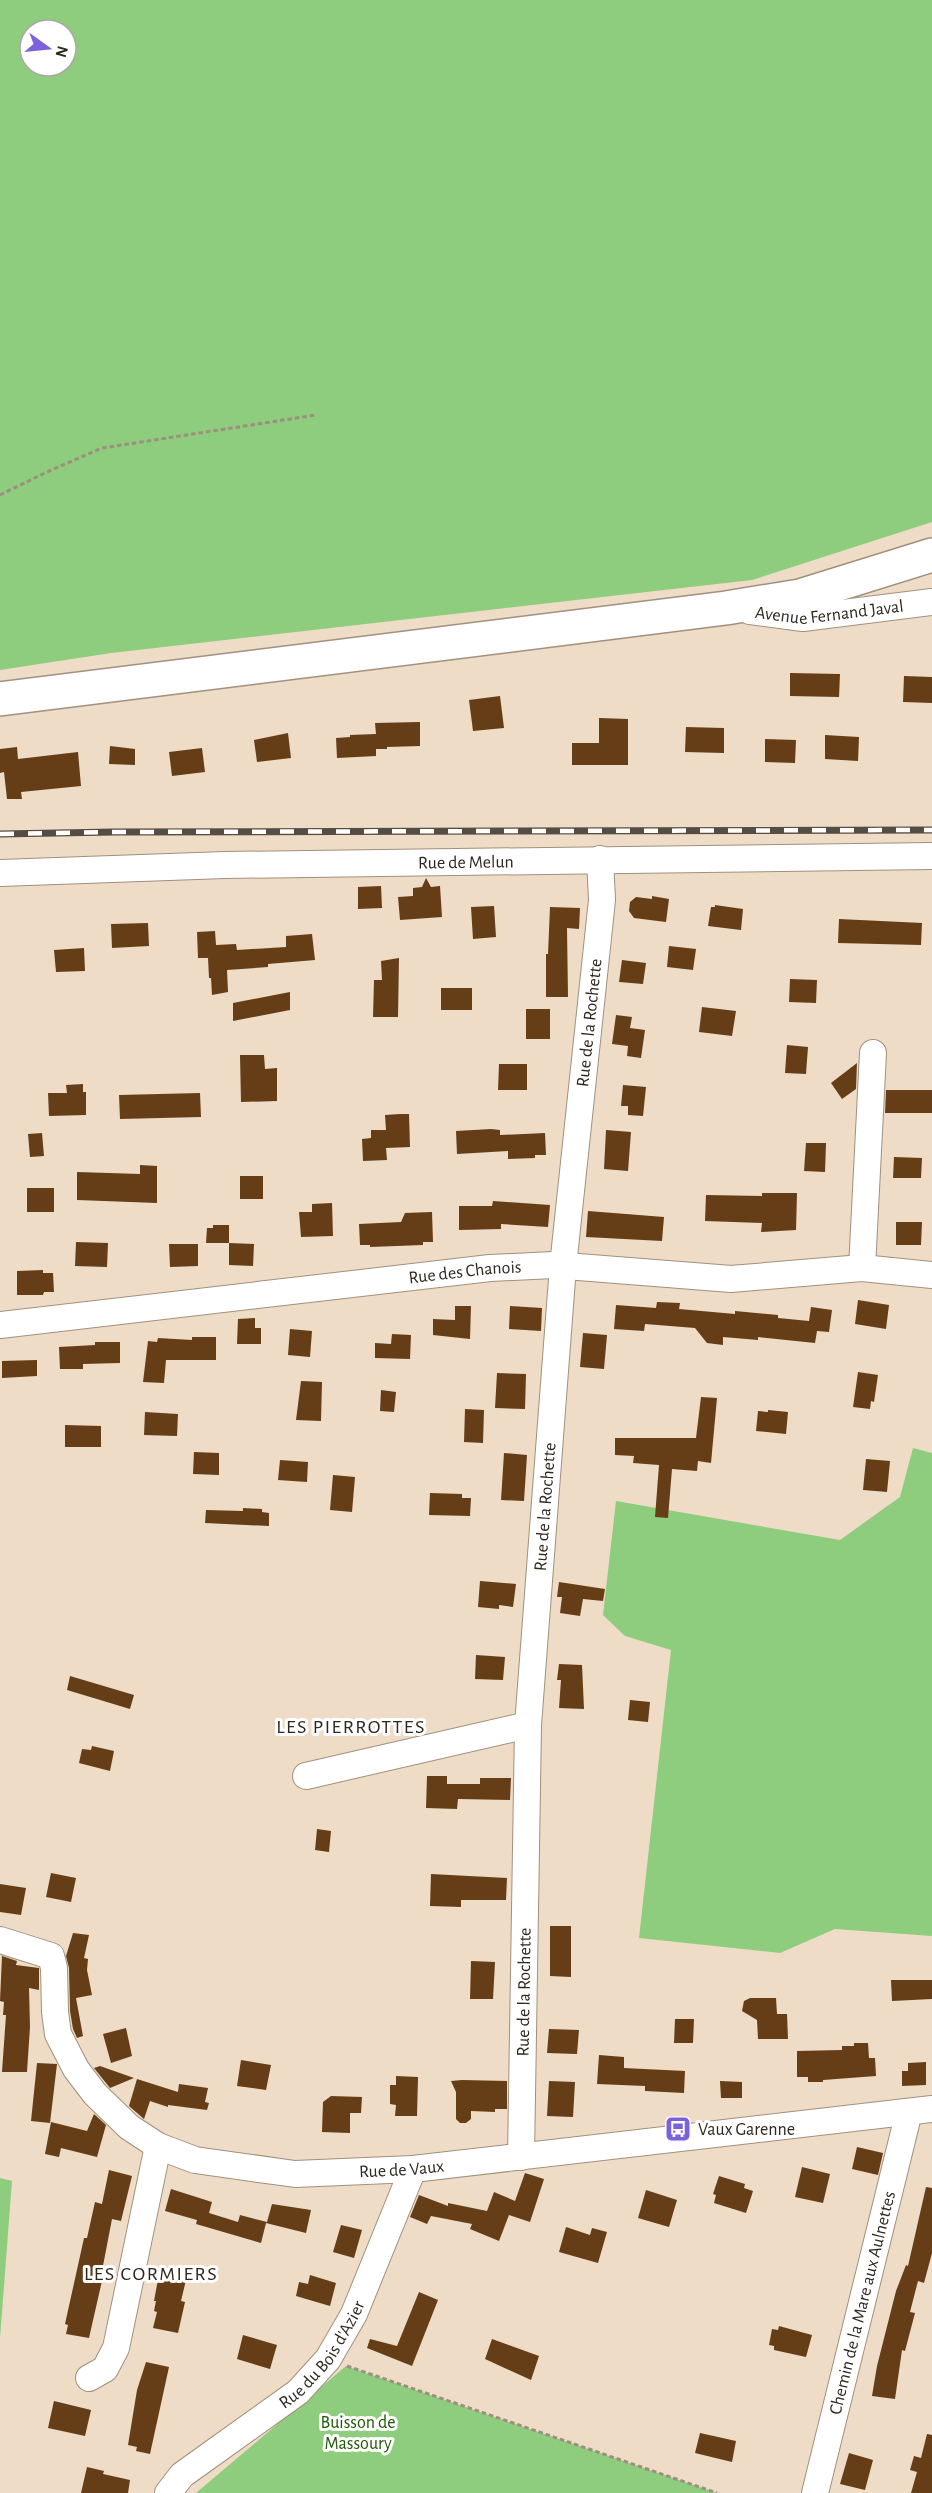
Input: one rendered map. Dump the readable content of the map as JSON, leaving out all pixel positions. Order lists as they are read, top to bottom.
{
  "streets": {
    "street": [
      "Avenue Fernand Javal",
      "Rue de Melun",
      "Rue de la Rochette",
      "Rue des Chanois",
      "Rue de Vaux",
      "Chemin de la Mare aux Aulnettes",
      "Rue du Bois d'Azier"
    ]
  },
  "crossings": [
    ["Rue de Melun", "Rue de la Rochette"],
    ["Rue de la Rochette", "Rue des Chanois"],
    ["Rue de la Rochette", "Rue de Vaux"],
    ["Rue de Vaux", "Chemin de la Mare aux Aulnettes"],
    ["Rue de Vaux", "Rue du Bois d'Azier"]
  ],
  "districts": ["LES PIERROTTES", "LES CORMIERS"],
  "parks": ["Buisson de Massoury"],
  "places": {
    "bus stop": ["Vaux Garenne"]
  },
  "north": "right"
}
